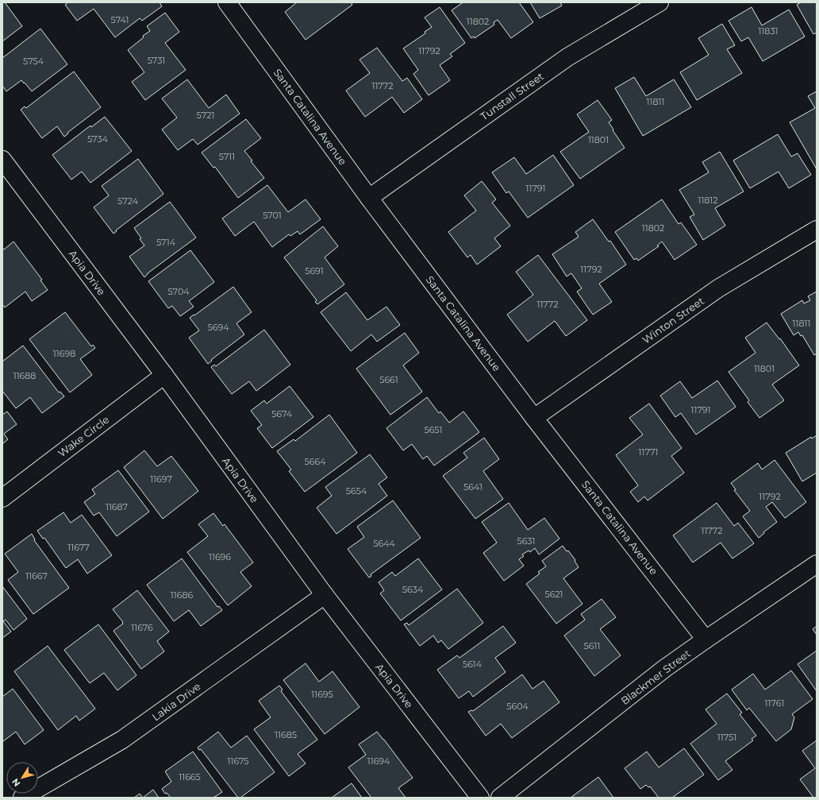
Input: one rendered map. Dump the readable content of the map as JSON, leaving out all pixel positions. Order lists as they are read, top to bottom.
{
  "streets": {
    "street": [
      "Tunstall Street",
      "Santa Catalina Avenue",
      "Apia Drive",
      "Winton Street",
      "Wake Circle",
      "Blackmer Street",
      "Lakia Drive"
    ]
  },
  "crossings": [
    ["Tunstall Street", "Santa Catalina Avenue"],
    ["Santa Catalina Avenue", "Winton Street"],
    ["Santa Catalina Avenue", "Blackmer Street"],
    ["Apia Drive", "Wake Circle"],
    ["Apia Drive", "Lakia Drive"]
  ],
  "house_numbers": [
    "5741",
    "11802",
    "11831",
    "11792",
    "5731",
    "5754",
    "11772",
    "11811",
    "5721",
    "5734",
    "11801",
    "5711",
    "11791",
    "11812",
    "5724",
    "5701",
    "11802",
    "5714",
    "11792",
    "5691",
    "5704",
    "11772",
    "11811",
    "5694",
    "11698",
    "11801",
    "11688",
    "5661",
    "11791",
    "5674",
    "5651",
    "11771",
    "5664",
    "11697",
    "5641",
    "5654",
    "11792",
    "11687",
    "11772",
    "5631",
    "5644",
    "11677",
    "11696",
    "11667",
    "5634",
    "5621",
    "11686",
    "11676",
    "5611",
    "5614",
    "11695",
    "11761",
    "5604",
    "11685",
    "11751",
    "11675",
    "11694",
    "11665"
  ],
  "north": "bottom left"
}
